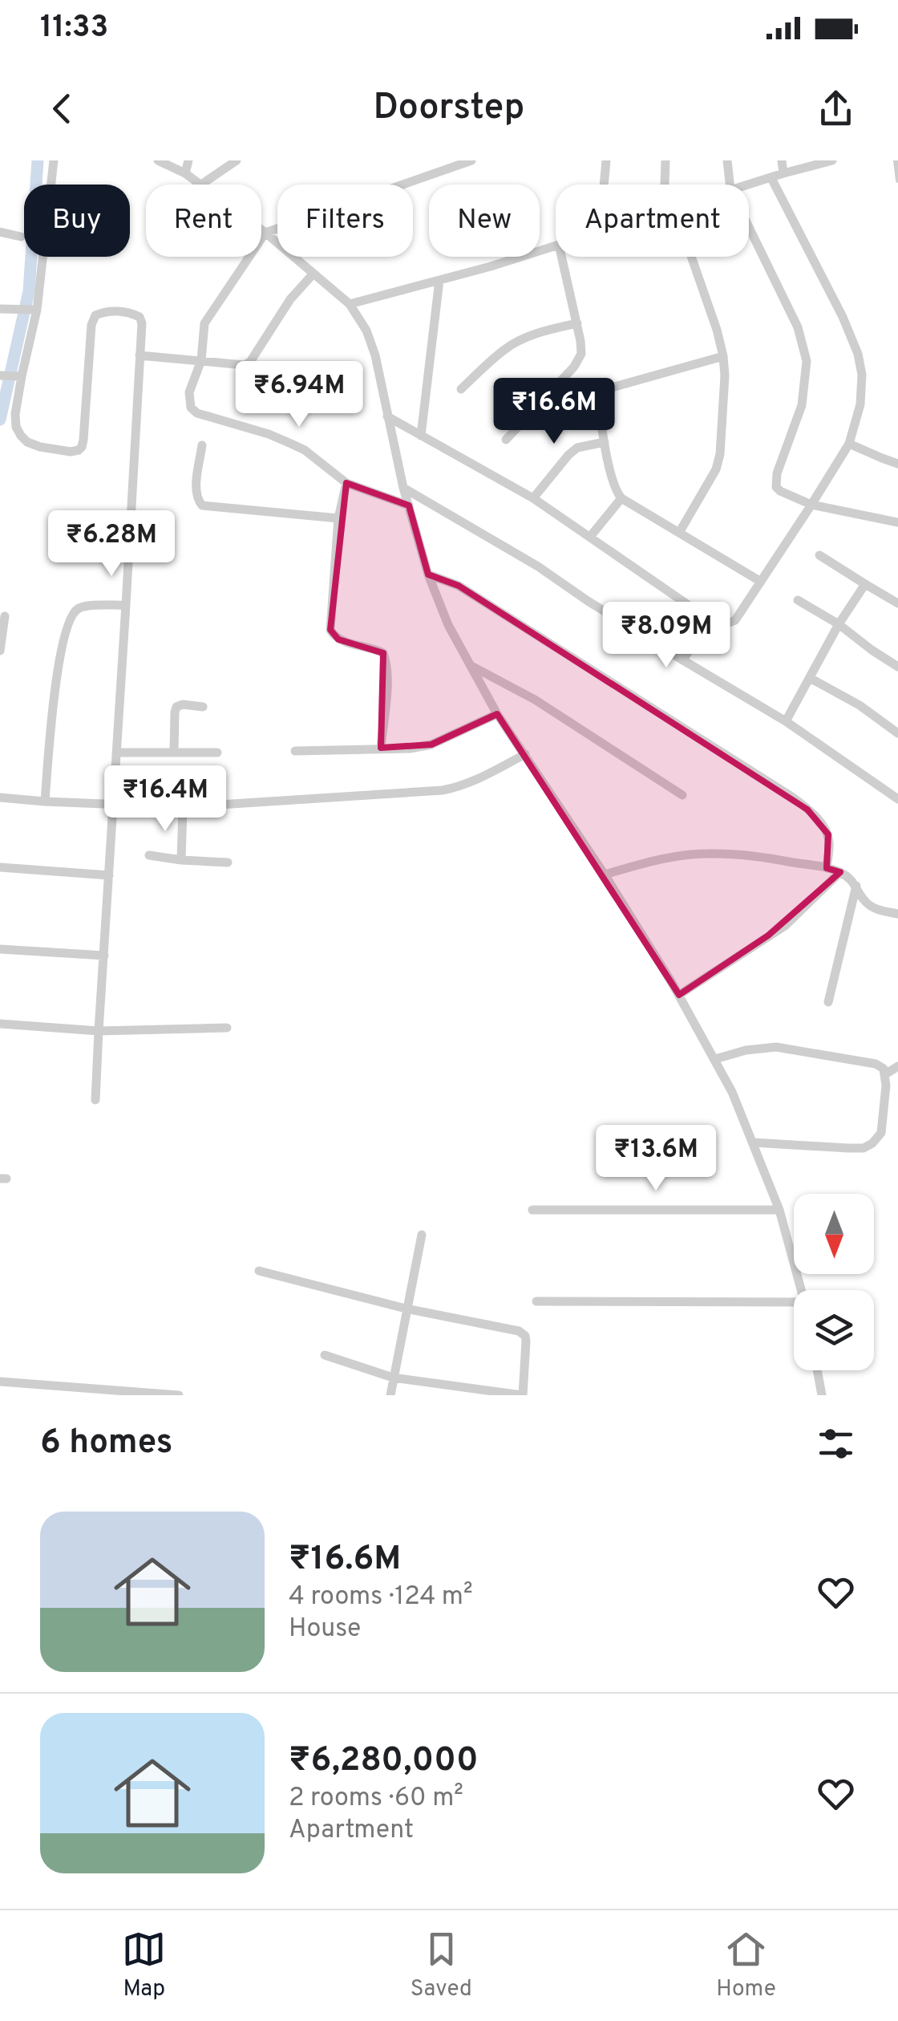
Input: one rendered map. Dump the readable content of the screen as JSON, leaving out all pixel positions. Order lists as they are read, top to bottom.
{
  "north": "bottom",
  "page": {
    "status": "11:33",
    "header": "Doorstep",
    "chip": [
      "Buy",
      "Rent",
      "Filters",
      "New",
      "Apartment"
    ],
    "price": [
      "₹6.94M",
      "₹16.6M",
      "₹6.28M",
      "₹8.09M",
      "₹16.4M",
      "₹13.6M"
    ],
    "heading": "6 homes",
    "list": [
      {
        "name": "₹16.6M",
        "note": "4 rooms · 124 m² · House"
      },
      {
        "name": "₹6,280,000",
        "note": "2 rooms · 60 m² · Apartment"
      }
    ],
    "tabs": ["Map", "Saved", "Home"]
  }
}
